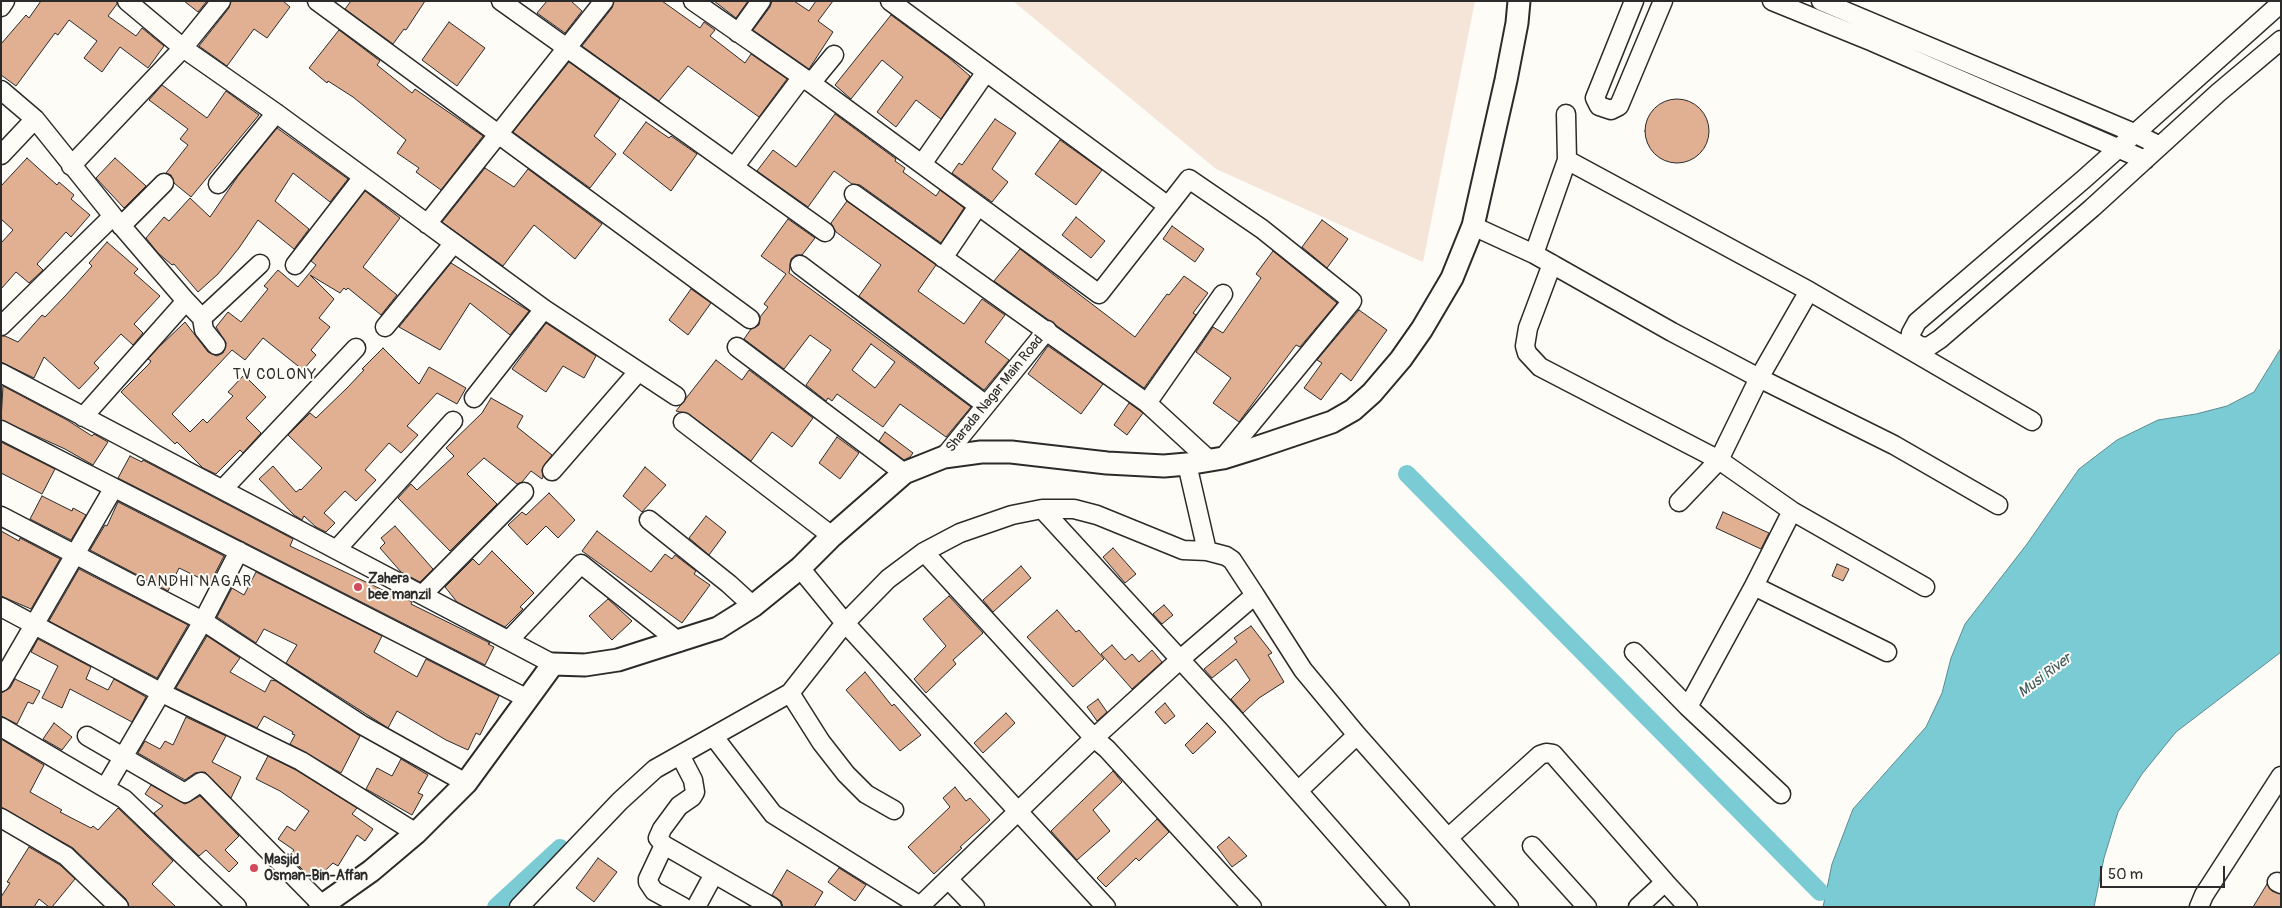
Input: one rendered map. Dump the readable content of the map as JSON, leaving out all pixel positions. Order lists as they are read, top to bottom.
{
  "streets": {
    "street": ["Sharada Nagar Main Road"]
  },
  "districts": ["TV COLONY", "GANDHI NAGAR"],
  "water": ["Musi River"],
  "places": ["Zahera bee manzil", "Masjid Osman-Bin-Affan"],
  "scale_bar": "50 m"
}
